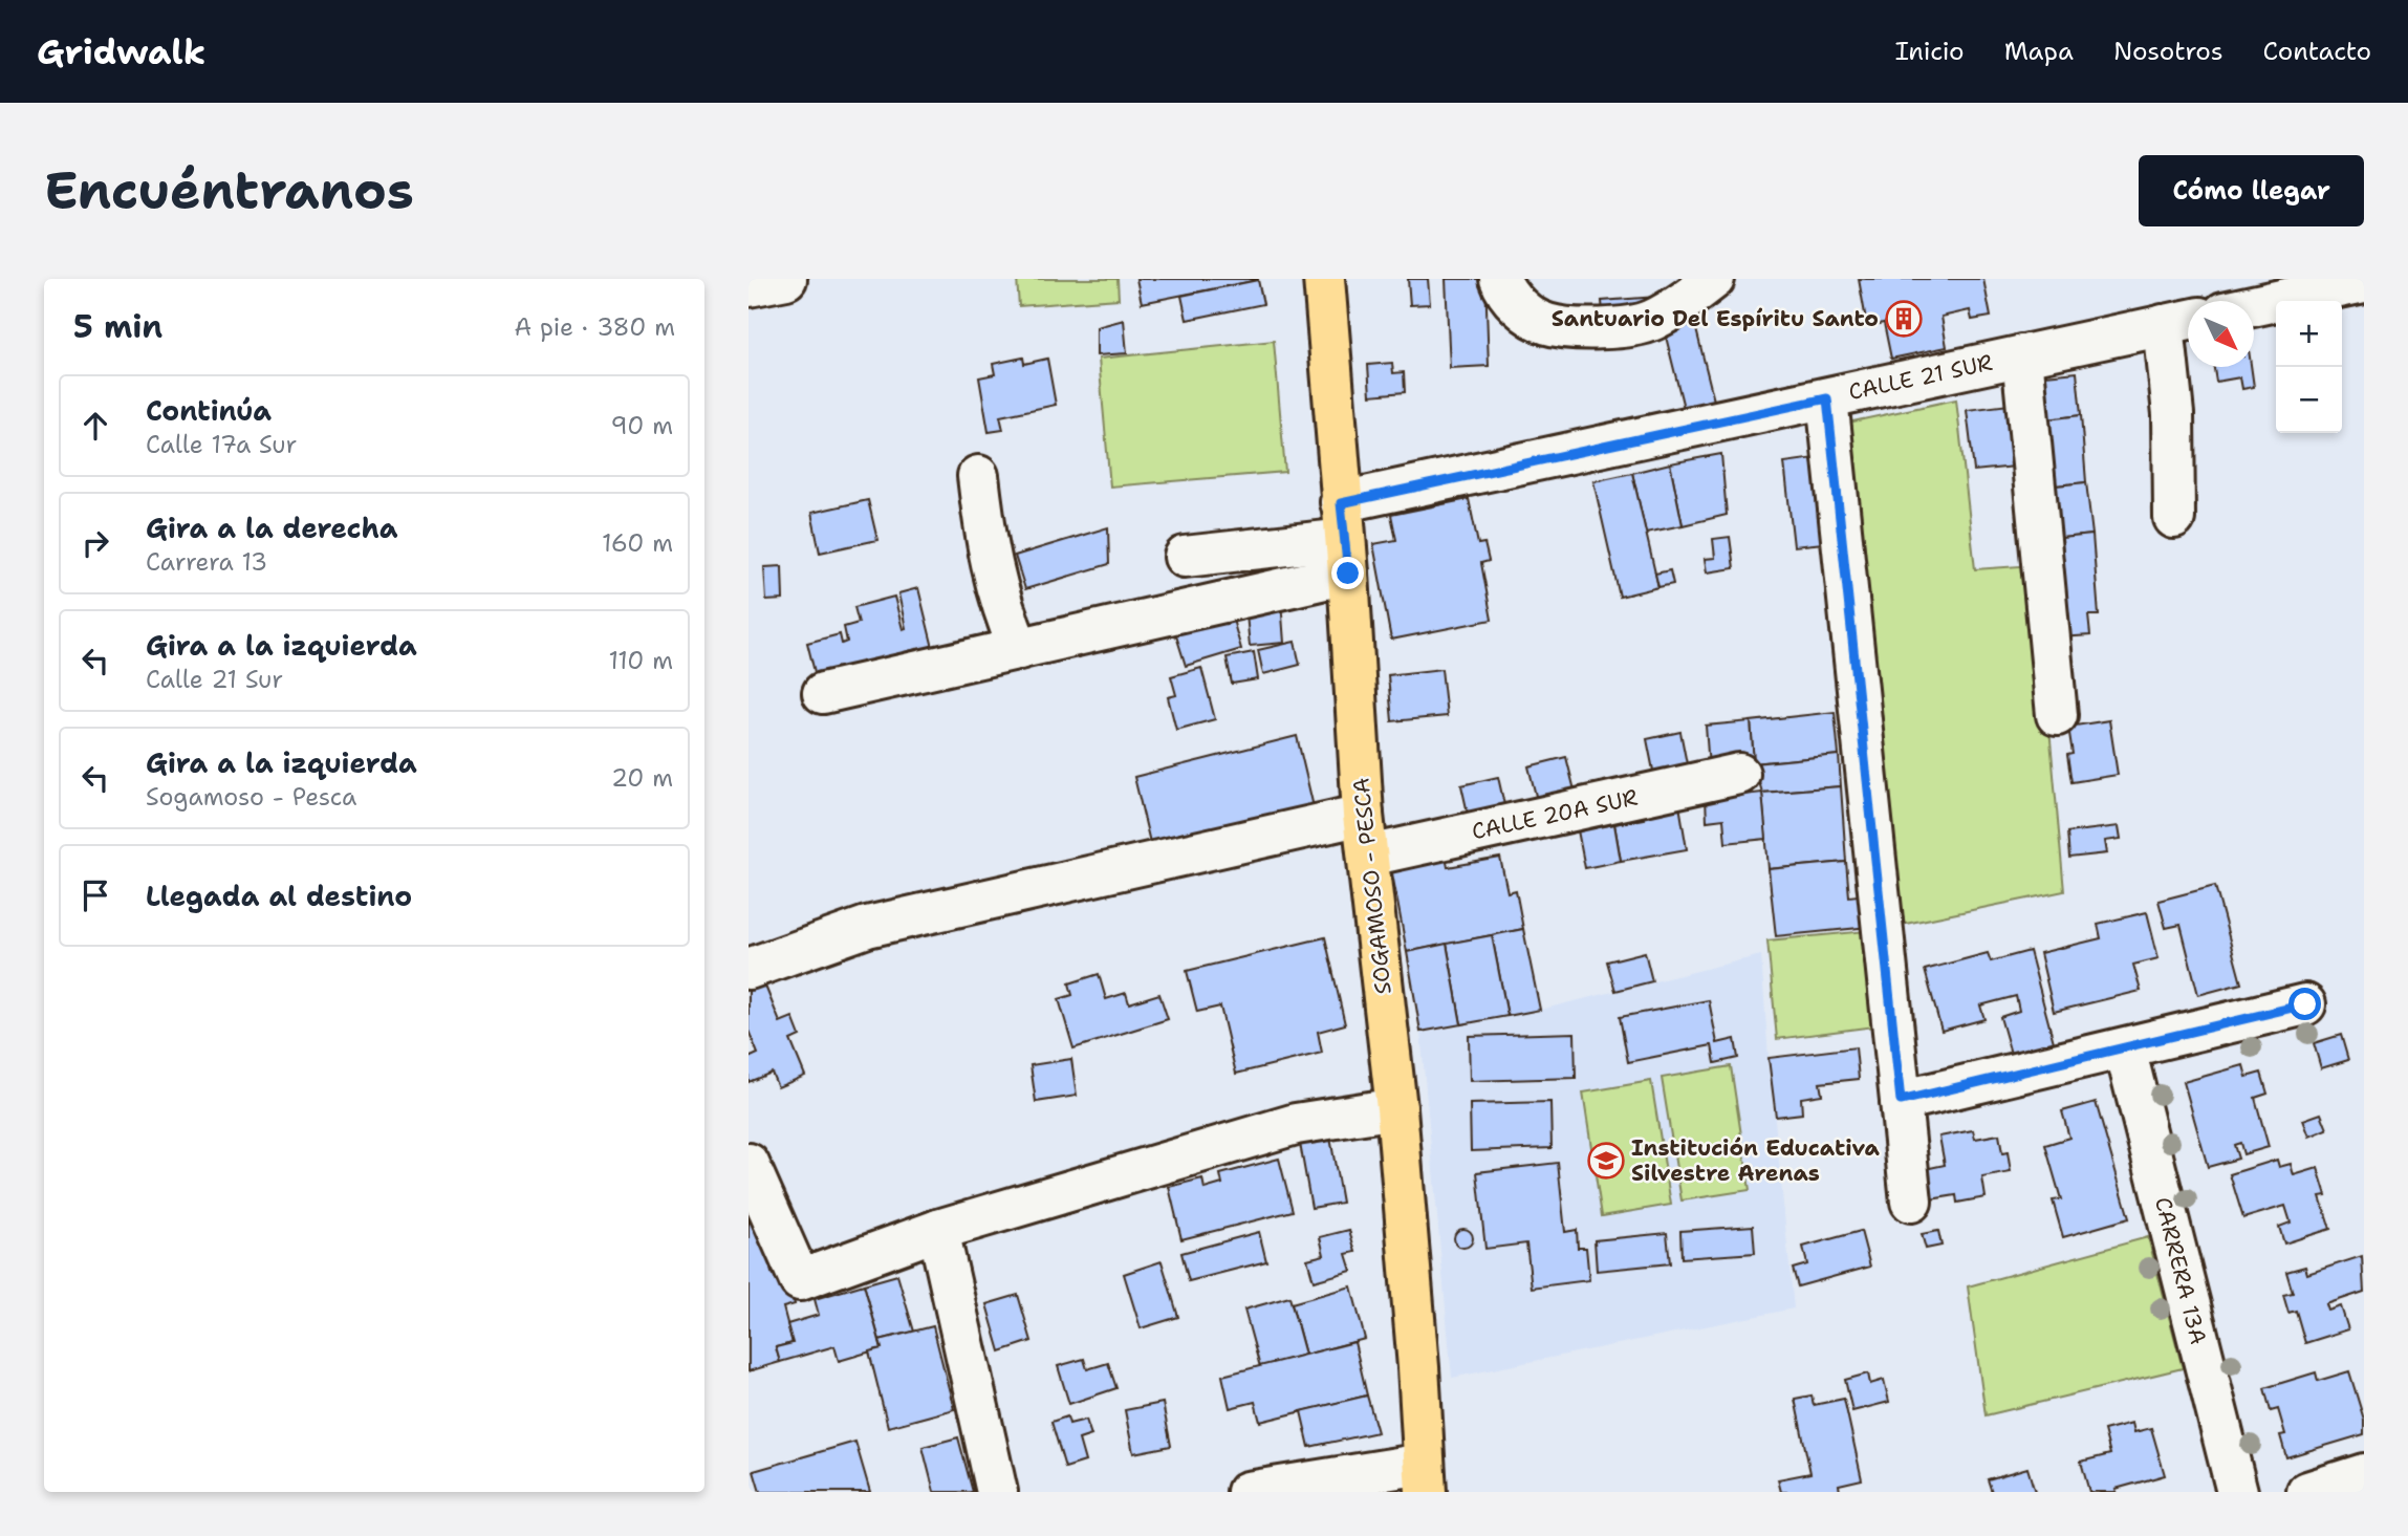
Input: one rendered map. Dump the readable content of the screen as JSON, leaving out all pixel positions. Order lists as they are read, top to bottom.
{
  "streets": {
    "main road": ["SOGAMOSO - PESCA"],
    "street": ["CALLE 21 SUR", "CALLE 20A SUR", "CARRERA 13A"]
  },
  "crossings": [
    ["CALLE 21 SUR", "SOGAMOSO - PESCA"],
    ["CALLE 20A SUR", "SOGAMOSO - PESCA"]
  ],
  "places": {
    "building": ["Santuario Del Espíritu Santo"],
    "school or university": ["Institución Educativa Silvestre Arenas"]
  },
  "north": "bottom right",
  "page": {
    "header": "Gridwalk",
    "nav": [
      "Inicio",
      "Mapa",
      "Nosotros",
      "Contacto"
    ],
    "buttons": "Cómo llegar",
    "title": "Encuéntranos",
    "heading": ["5 min", "A pie · 380 m"],
    "map_buttons": ["+", "−"],
    "list": [
      ["Continúa", "Calle 17a Sur", "90 m"],
      ["Gira a la derecha", "Carrera 13", "160 m"],
      ["Gira a la izquierda", "Calle 21 Sur", "110 m"],
      ["Gira a la izquierda", "Sogamoso - Pesca", "20 m"],
      "Llegada al destino"
    ]
  }
}
